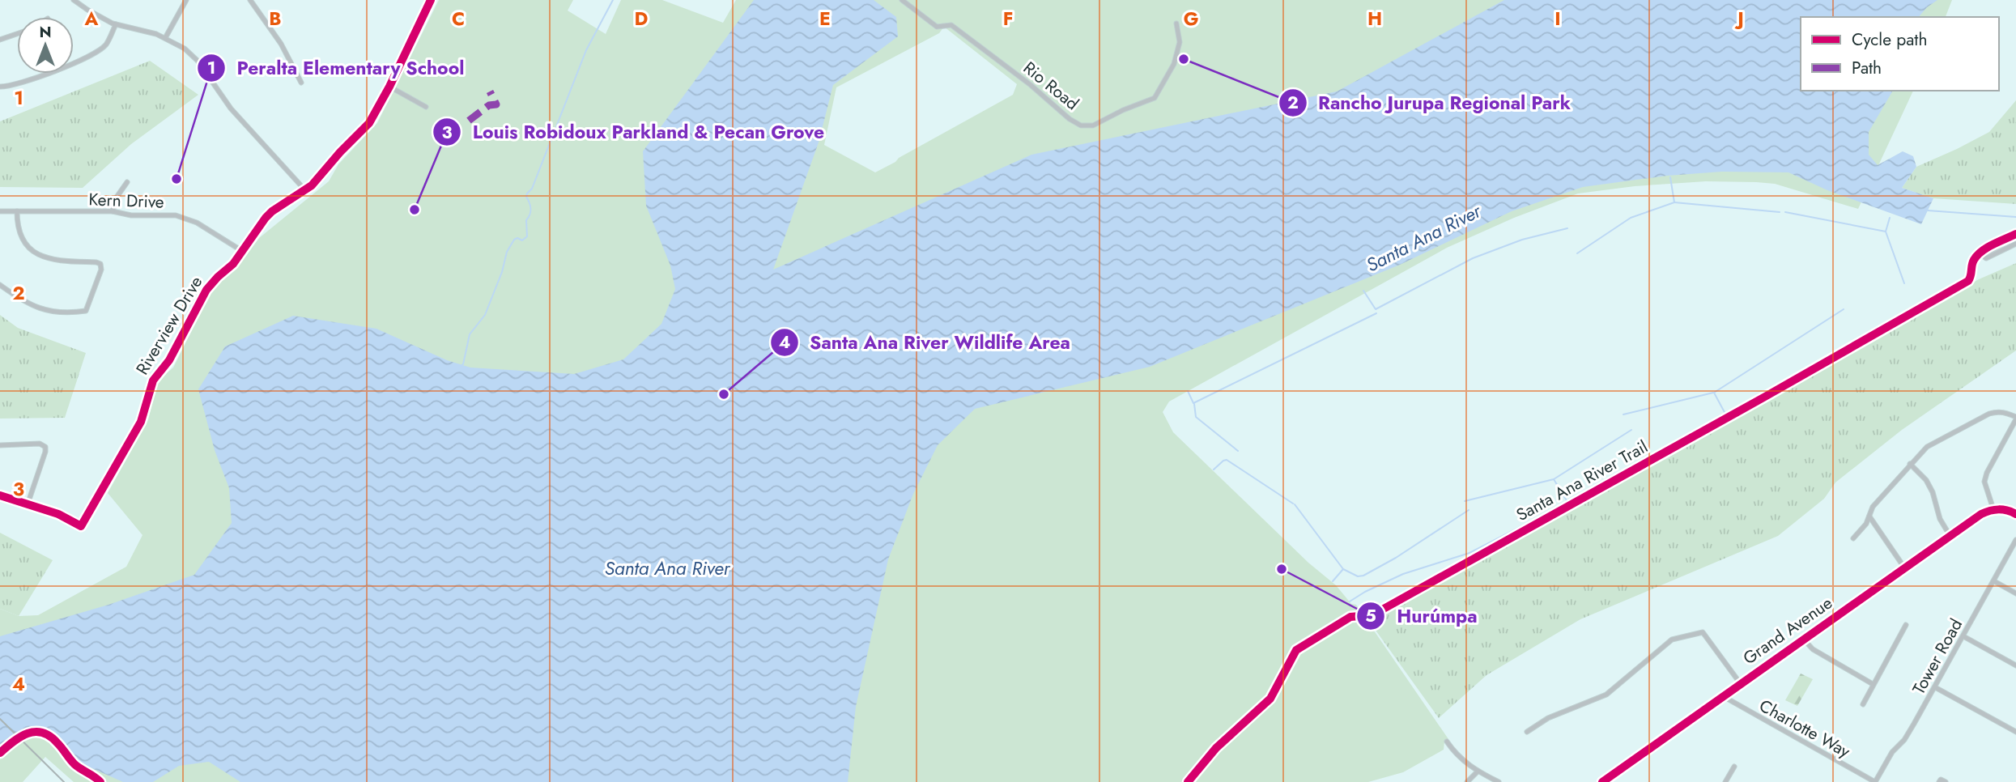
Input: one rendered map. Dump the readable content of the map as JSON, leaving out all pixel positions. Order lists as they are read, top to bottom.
{
  "streets": {
    "street": [
      "Rio Road",
      "Kern Drive",
      "Riverview Drive",
      "Grand Avenue",
      "Tower Road",
      "Charlotte Way"
    ],
    "cycle path": ["Santa Ana River Trail"]
  },
  "crossings": [
    ["Kern Drive", "Riverview Drive"],
    ["Grand Avenue", "Charlotte Way"],
    ["Tower Road", "Charlotte Way"]
  ],
  "water": ["Santa Ana River"],
  "places": [
    "Rancho Jurupa Regional Park",
    "Peralta Elementary School",
    "Louis Robidoux Parkland & Pecan Grove",
    "Santa Ana River Wildlife Area",
    "Hurúmpa"
  ],
  "legend": ["Cycle path", "Path"],
  "north": "top",
  "grid": {
    "columns": [
      "A",
      "B",
      "C",
      "D",
      "E",
      "F",
      "G",
      "H",
      "I",
      "J"
    ],
    "rows": [
      "1",
      "2",
      "3",
      "4"
    ]
  }
}
